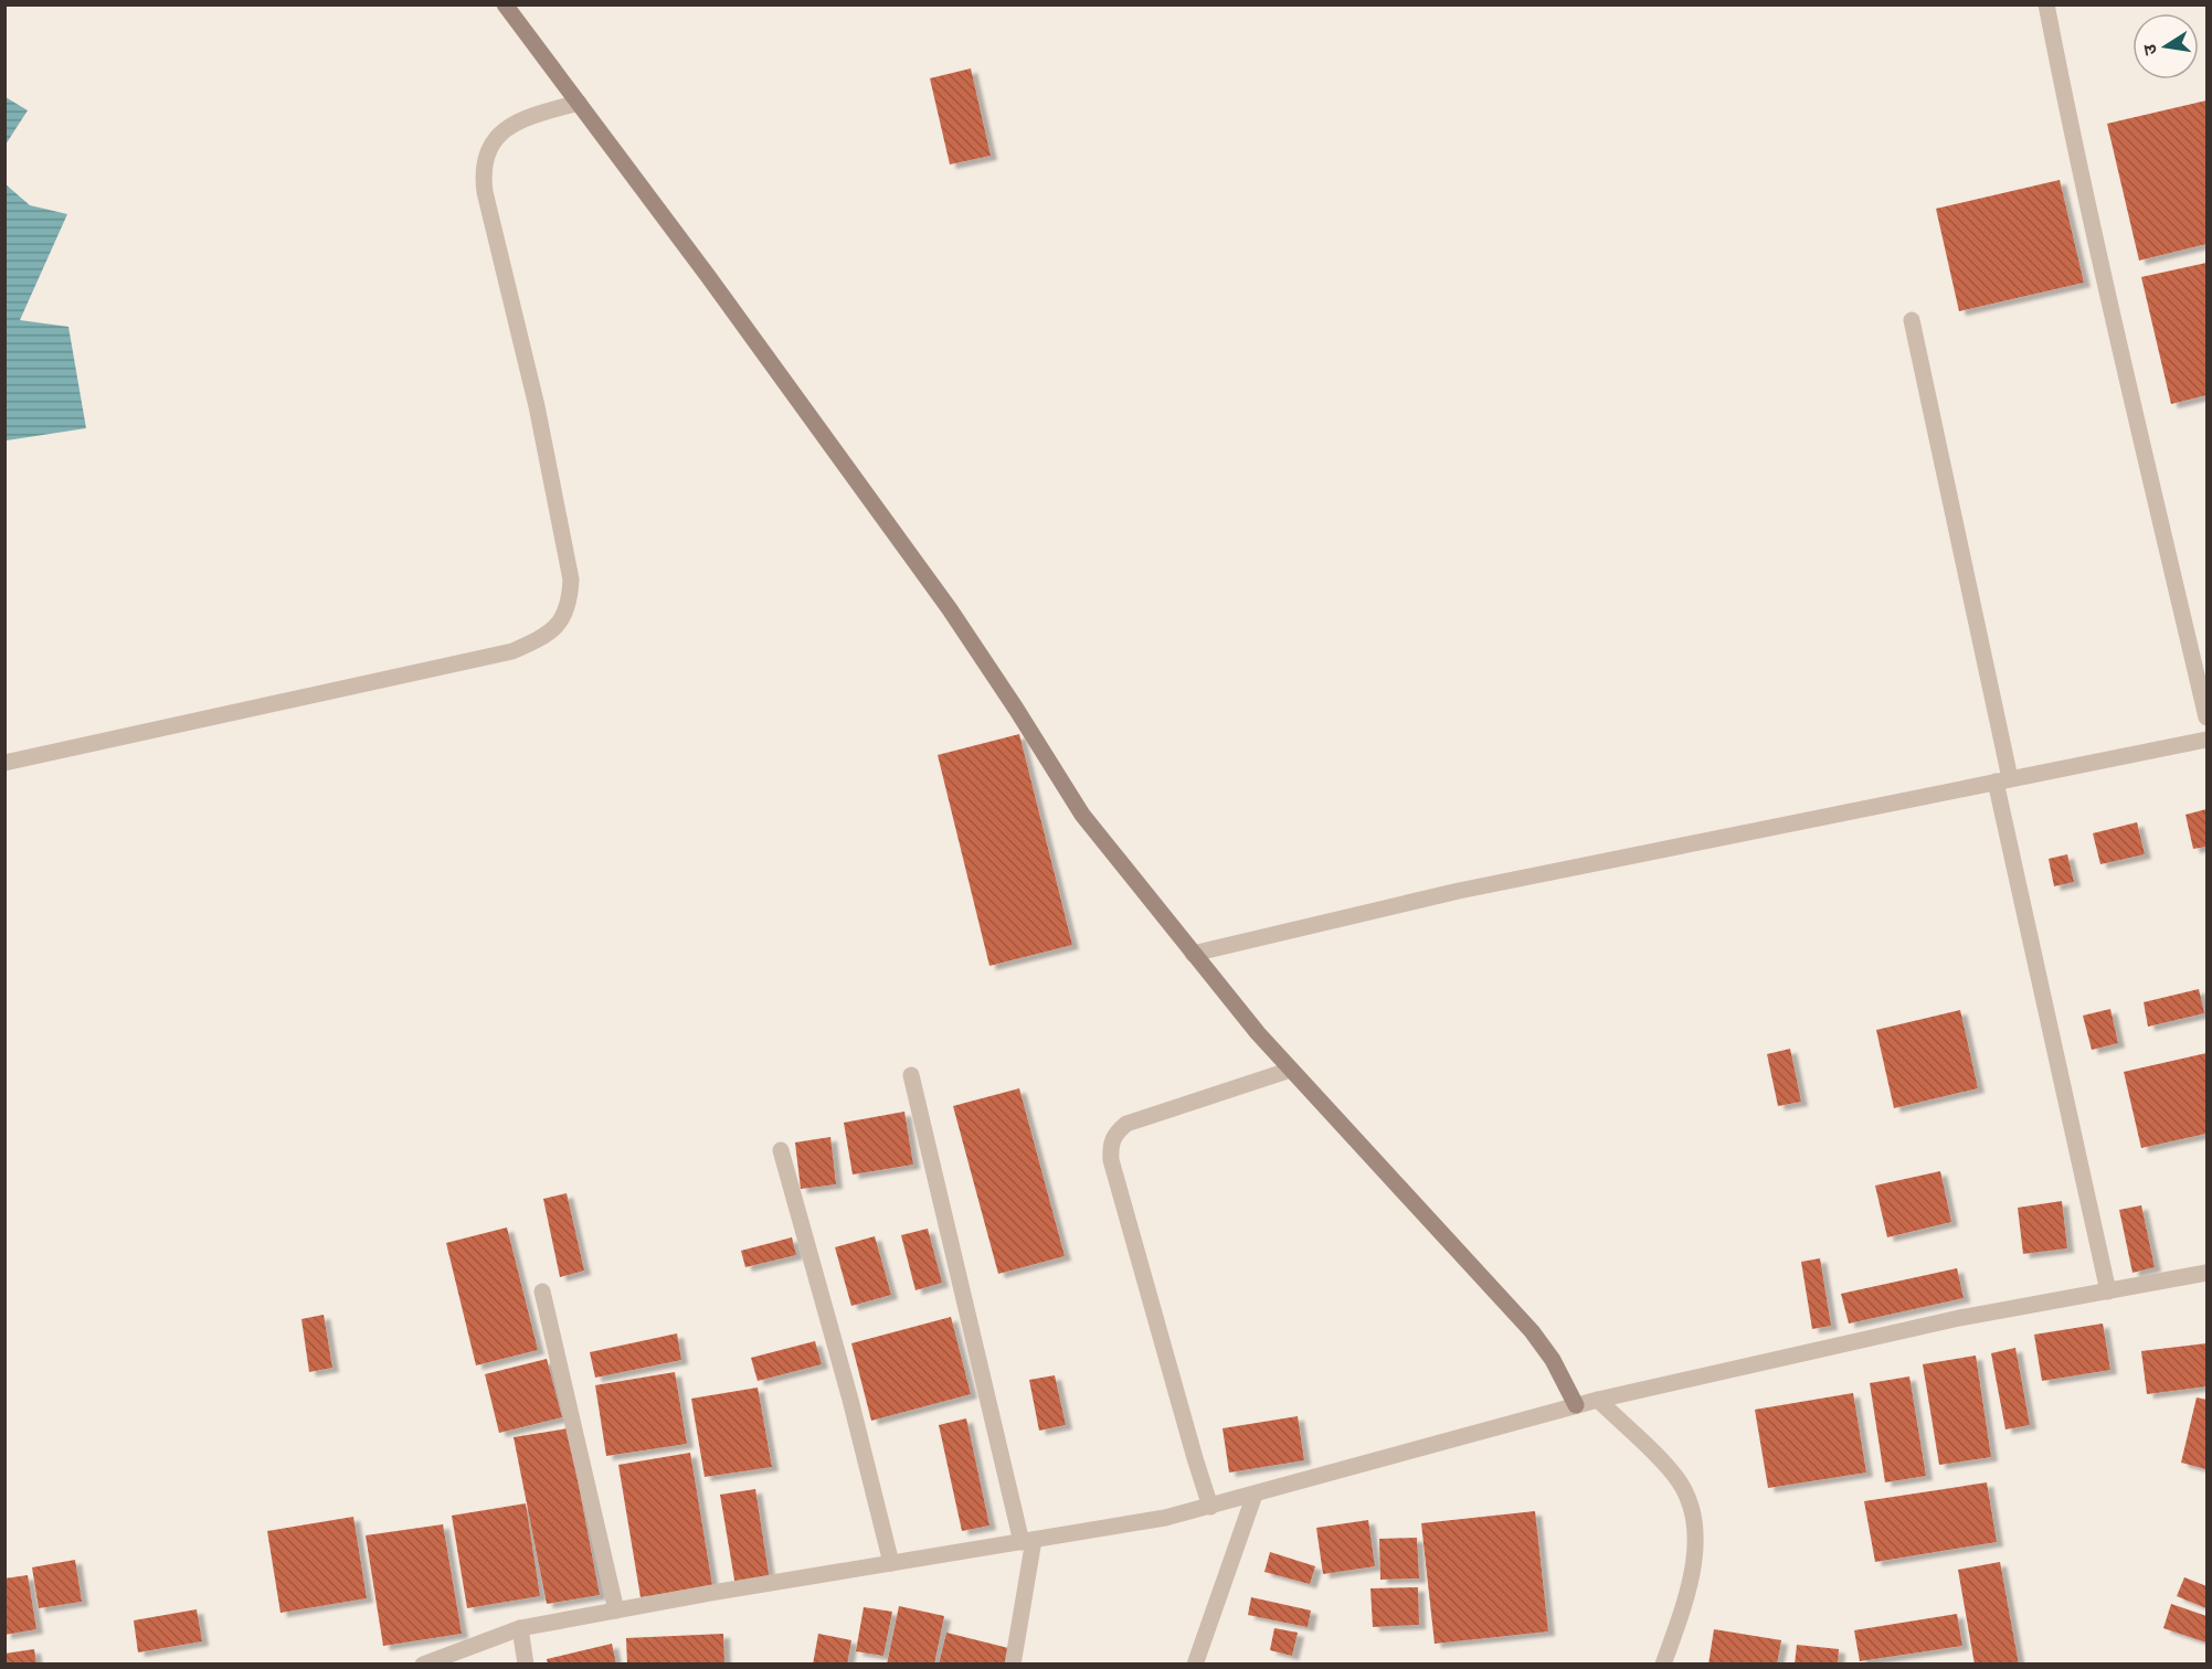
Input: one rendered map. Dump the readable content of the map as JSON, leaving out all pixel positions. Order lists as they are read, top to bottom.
{
  "north": "left"
}
